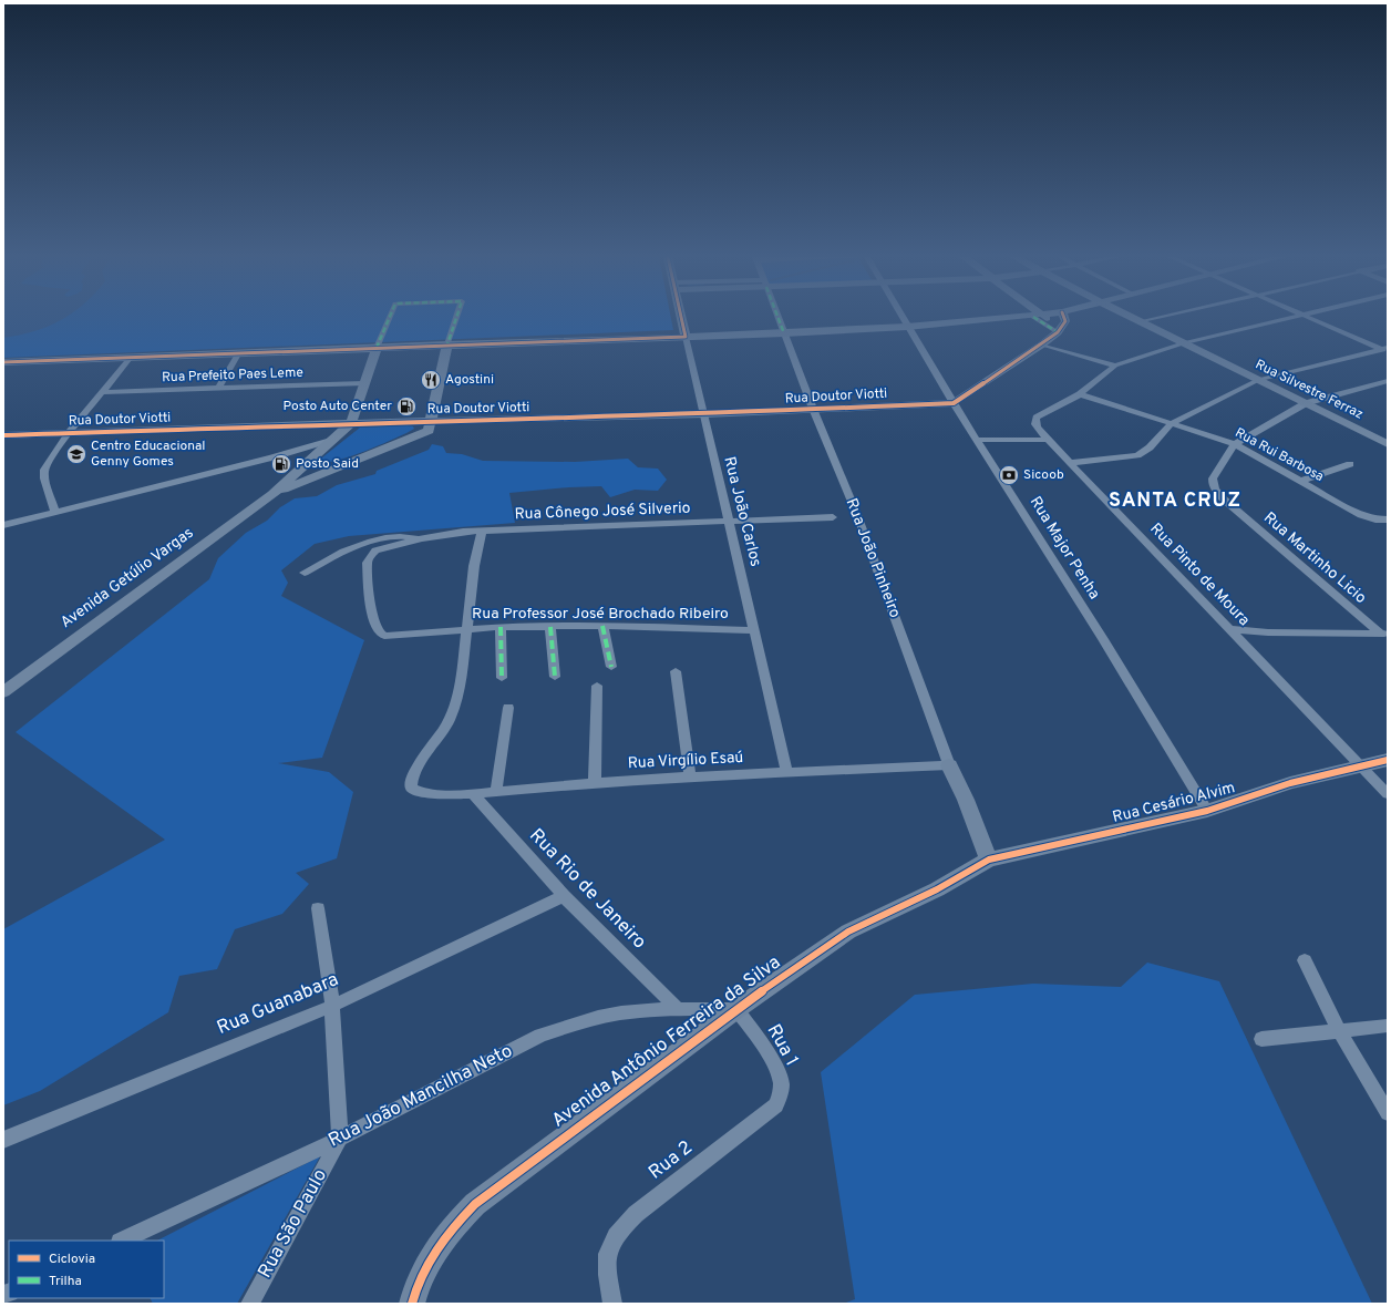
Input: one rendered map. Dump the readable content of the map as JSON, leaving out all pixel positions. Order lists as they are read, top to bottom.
{
  "streets": {
    "street": [
      "Rua Prefeito Paes Leme",
      "Rua Silvestre Ferraz",
      "Rua Doutor Viotti",
      "Rua Rui Barbosa",
      "Rua Cônego José Silverio",
      "Rua João Carlos",
      "Rua Major Penha",
      "Rua João Pinheiro",
      "Rua Martinho Licio",
      "Rua Pinto de Moura",
      "Avenida Getúlio Vargas",
      "Rua Professor José Brochado Ribeiro",
      "Rua Virgílio Esaú",
      "Rua Cesário Alvim",
      "Rua Rio de Janeiro",
      "Rua Guanabara",
      "Avenida Antônio Ferreira da Silva",
      "Rua 1",
      "Rua João Mancilha Neto",
      "Rua 2",
      "Rua São Paulo"
    ]
  },
  "crossings": [
    ["Rua Silvestre Ferraz", "Rua Martinho Licio"],
    ["Rua Silvestre Ferraz", "Rua Pinto de Moura"],
    ["Rua Doutor Viotti", "Rua João Carlos"],
    ["Rua Doutor Viotti", "Rua Major Penha"],
    ["Rua Doutor Viotti", "Rua João Pinheiro"],
    ["Rua Rui Barbosa", "Rua Martinho Licio"],
    ["Rua Rui Barbosa", "Rua Pinto de Moura"],
    ["Rua Cônego José Silverio", "Rua João Carlos"],
    ["Rua Cônego José Silverio", "Rua Professor José Brochado Ribeiro"],
    ["Rua João Carlos", "Rua Professor José Brochado Ribeiro"],
    ["Rua João Carlos", "Rua Virgílio Esaú"],
    ["Rua Major Penha", "Rua Cesário Alvim"],
    ["Rua João Pinheiro", "Rua Virgílio Esaú"],
    ["Rua João Pinheiro", "Rua Cesário Alvim"],
    ["Rua João Pinheiro", "Avenida Antônio Ferreira da Silva"],
    ["Rua Pinto de Moura", "Rua Cesário Alvim"],
    ["Rua Professor José Brochado Ribeiro", "Rua Virgílio Esaú"],
    ["Rua Virgílio Esaú", "Rua Rio de Janeiro"],
    ["Rua Cesário Alvim", "Avenida Antônio Ferreira da Silva"],
    ["Rua Rio de Janeiro", "Rua Guanabara"],
    ["Rua Rio de Janeiro", "Rua João Mancilha Neto"],
    ["Avenida Antônio Ferreira da Silva", "Rua 1"],
    ["Avenida Antônio Ferreira da Silva", "Rua João Mancilha Neto"],
    ["Rua 1", "Rua João Mancilha Neto"],
    ["Rua 1", "Rua 2"],
    ["Rua João Mancilha Neto", "Rua São Paulo"]
  ],
  "districts": ["SANTA CRUZ"],
  "places": {
    "restaurant": ["Agostini"],
    "fuel station": ["Posto Auto Center", "Posto Said"],
    "school or university": ["Centro Educacional Genny Gomes"],
    "bank": ["Sicoob"]
  },
  "legend": ["Ciclovia", "Trilha"]
}
